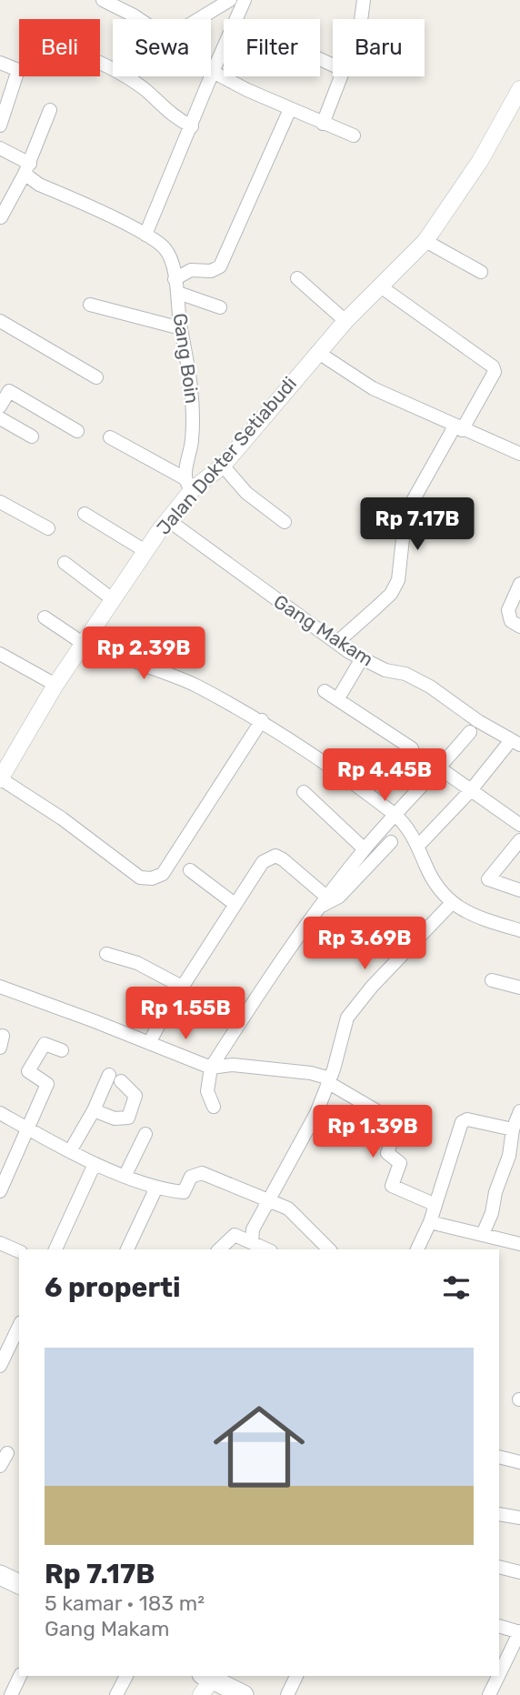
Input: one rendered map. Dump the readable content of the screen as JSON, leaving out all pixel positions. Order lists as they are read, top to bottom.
{
  "streets": {
    "street": ["Gang Boin", "Jalan Dokter Setiabudi", "Gang Makam"]
  },
  "crossings": [
    ["Gang Boin", "Jalan Dokter Setiabudi"],
    ["Jalan Dokter Setiabudi", "Gang Makam"]
  ],
  "page": {
    "chip": [
      "Beli",
      "Sewa",
      "Filter",
      "Baru"
    ],
    "price": [
      "Rp 7.17B",
      "Rp 2.39B",
      "Rp 4.45B",
      "Rp 3.69B",
      "Rp 1.55B",
      "Rp 1.39B"
    ],
    "heading": "6 properti",
    "list": [
      {
        "name": "Rp 7.17B",
        "note": "5 kamar · 183 m² · Gang Makam"
      }
    ]
  }
}
